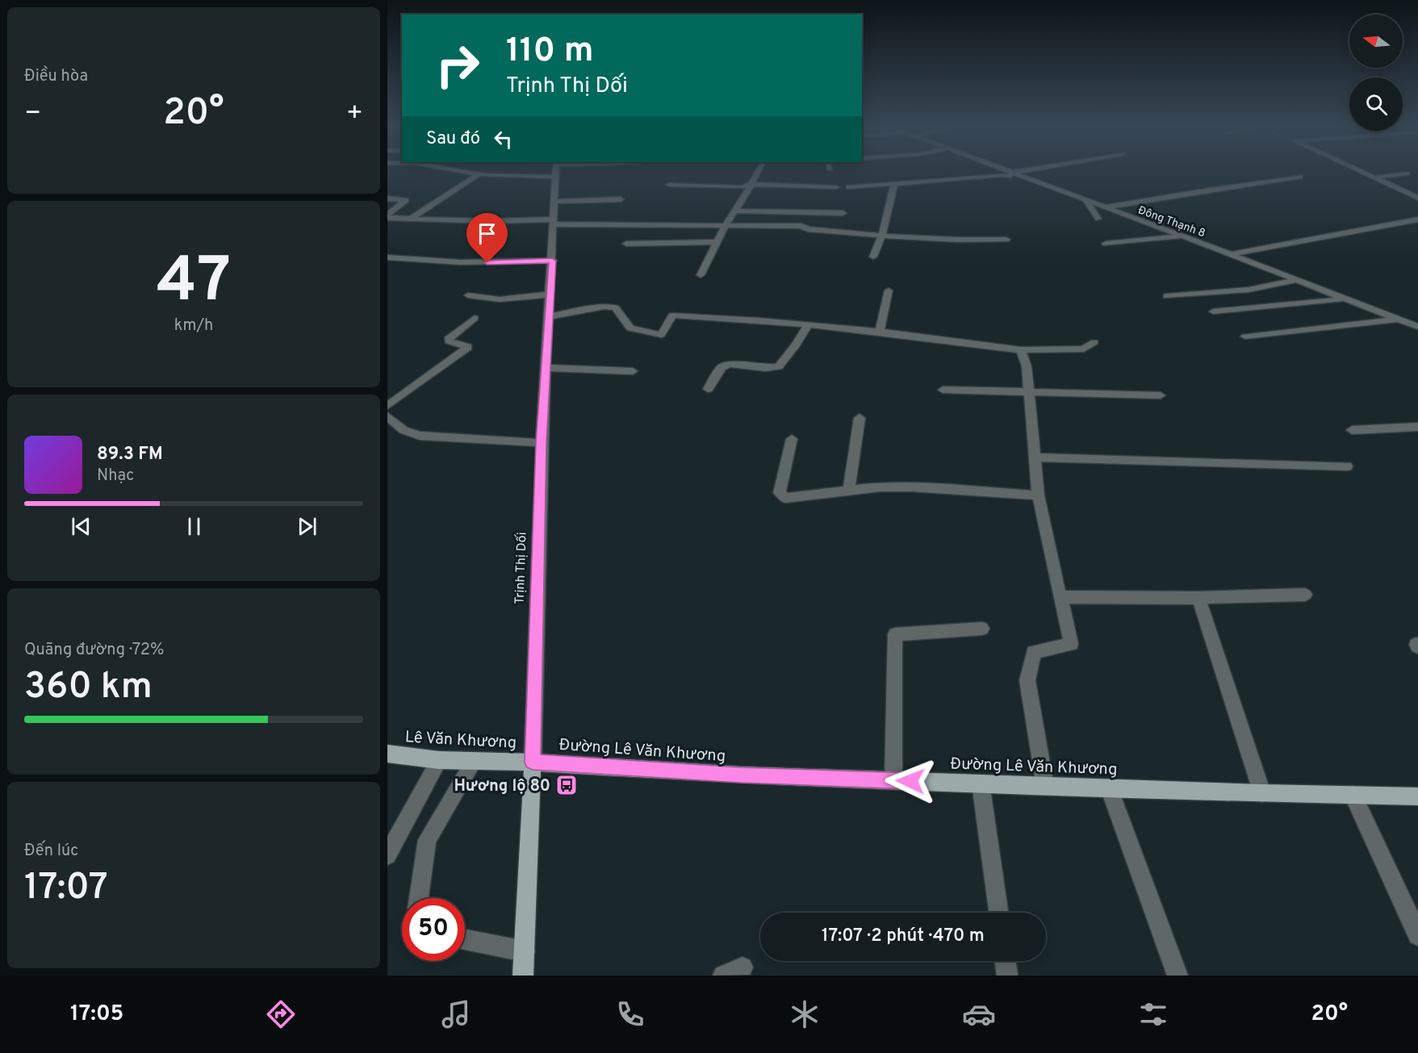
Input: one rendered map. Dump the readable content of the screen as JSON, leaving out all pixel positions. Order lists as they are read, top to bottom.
{
  "streets": {
    "main road": ["Trịnh Thị Dối", "Lê Văn Khương", "Đường Lê Văn Khương"],
    "street": ["Đông Thạnh 8"]
  },
  "crossings": [
    ["Trịnh Thị Dối", "Lê Văn Khương"],
    ["Trịnh Thị Dối", "Đường Lê Văn Khương"],
    ["Lê Văn Khương", "Đường Lê Văn Khương"]
  ],
  "places": {
    "bus stop": ["Hương lộ 80"]
  },
  "north": "left",
  "page": {
    "tile": [
      "Điều hòa",
      ["47", "km/h"],
      ["Quãng đường · 72%", "360 km"],
      ["Đến lúc", "17:07"]
    ],
    "turn": ["110 m", "Trịnh Thị Dối"],
    "heat": ["−", "20°", "+"],
    "then": "Sau đó",
    "song": ["89.3 FM", "Nhạc"],
    "limit": "50",
    "trip": "17:07 · 2 phút · 470 m",
    "tabs": ["17:05", "20°"]
  }
}
